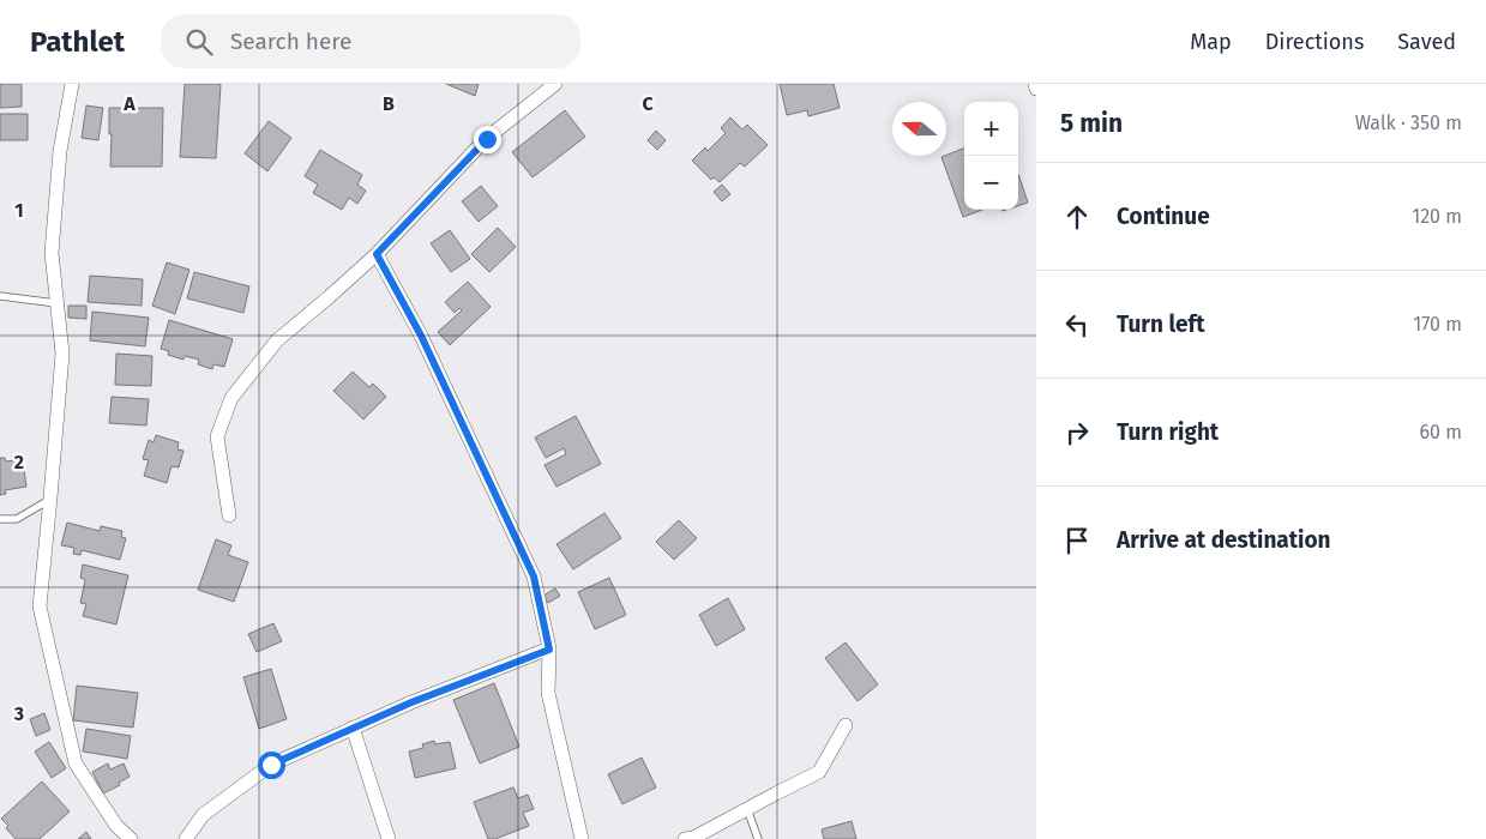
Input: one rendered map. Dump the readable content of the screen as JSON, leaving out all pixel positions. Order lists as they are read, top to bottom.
{
  "north": "left",
  "page": {
    "header": "Pathlet",
    "search": "Search here",
    "nav": ["Map", "Directions", "Saved"],
    "heading": ["5 min", "Walk · 350 m"],
    "map_buttons": ["+", "−"],
    "list": [
      ["Continue", "120 m"],
      ["Turn left", "170 m"],
      ["Turn right", "60 m"],
      "Arrive at destination"
    ]
  },
  "grid": {
    "columns": ["A", "B", "C"],
    "rows": ["1", "2", "3"]
  }
}
